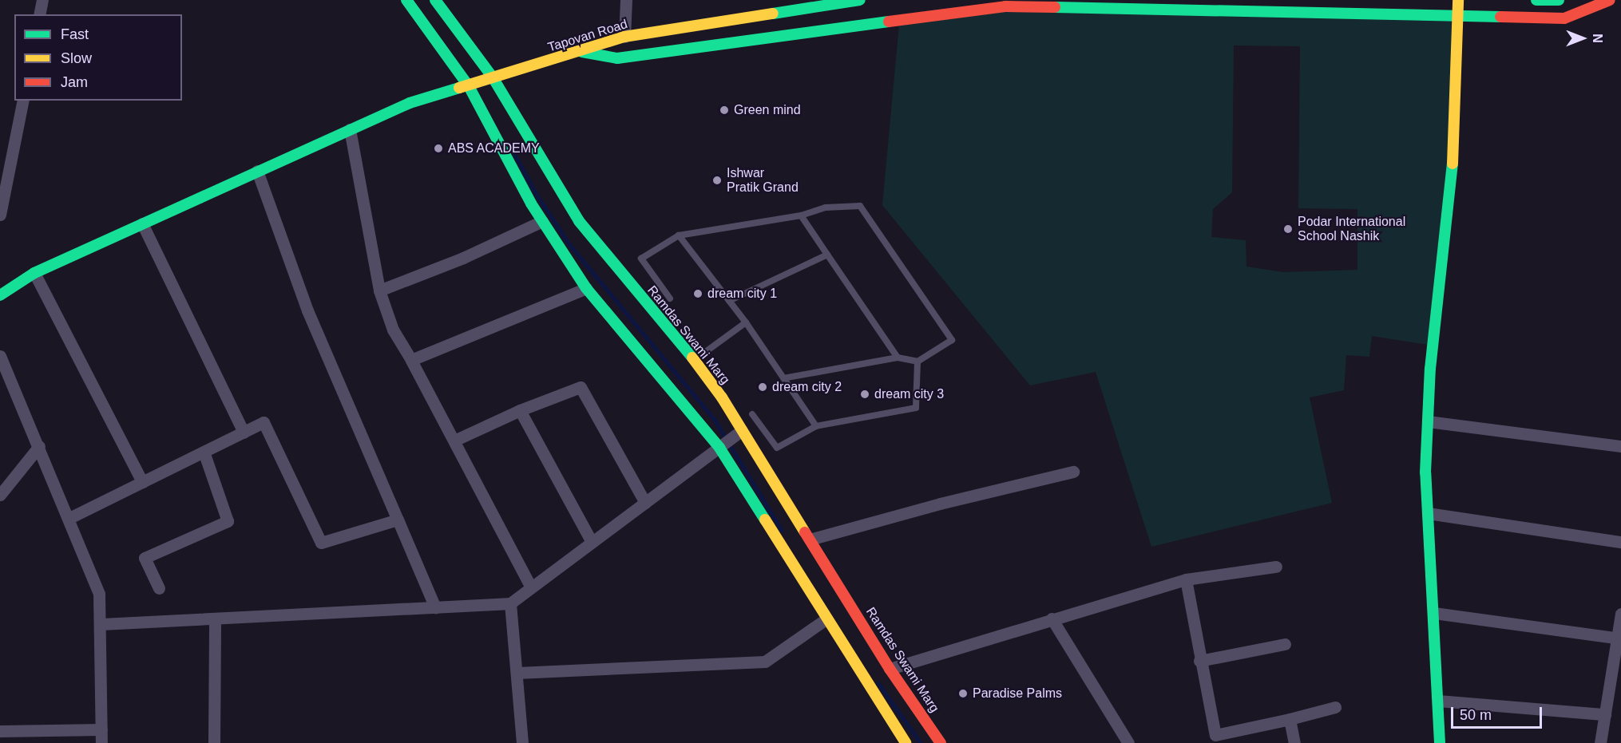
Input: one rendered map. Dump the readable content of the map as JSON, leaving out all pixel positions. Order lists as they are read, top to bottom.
{
  "streets": {
    "main road": ["Tapovan Road", "Ramdas Swami Marg"]
  },
  "crossings": [
    ["Tapovan Road", "Ramdas Swami Marg"]
  ],
  "places": [
    "Green mind",
    "ABS ACADEMY",
    "Ishwar Pratik Grand",
    "Podar International School Nashik",
    "dream city 1",
    "dream city 2",
    "dream city 3",
    "Paradise Palms"
  ],
  "legend": ["Fast", "Slow", "Jam"],
  "scale_bar": "50 m",
  "north": "right"
}
